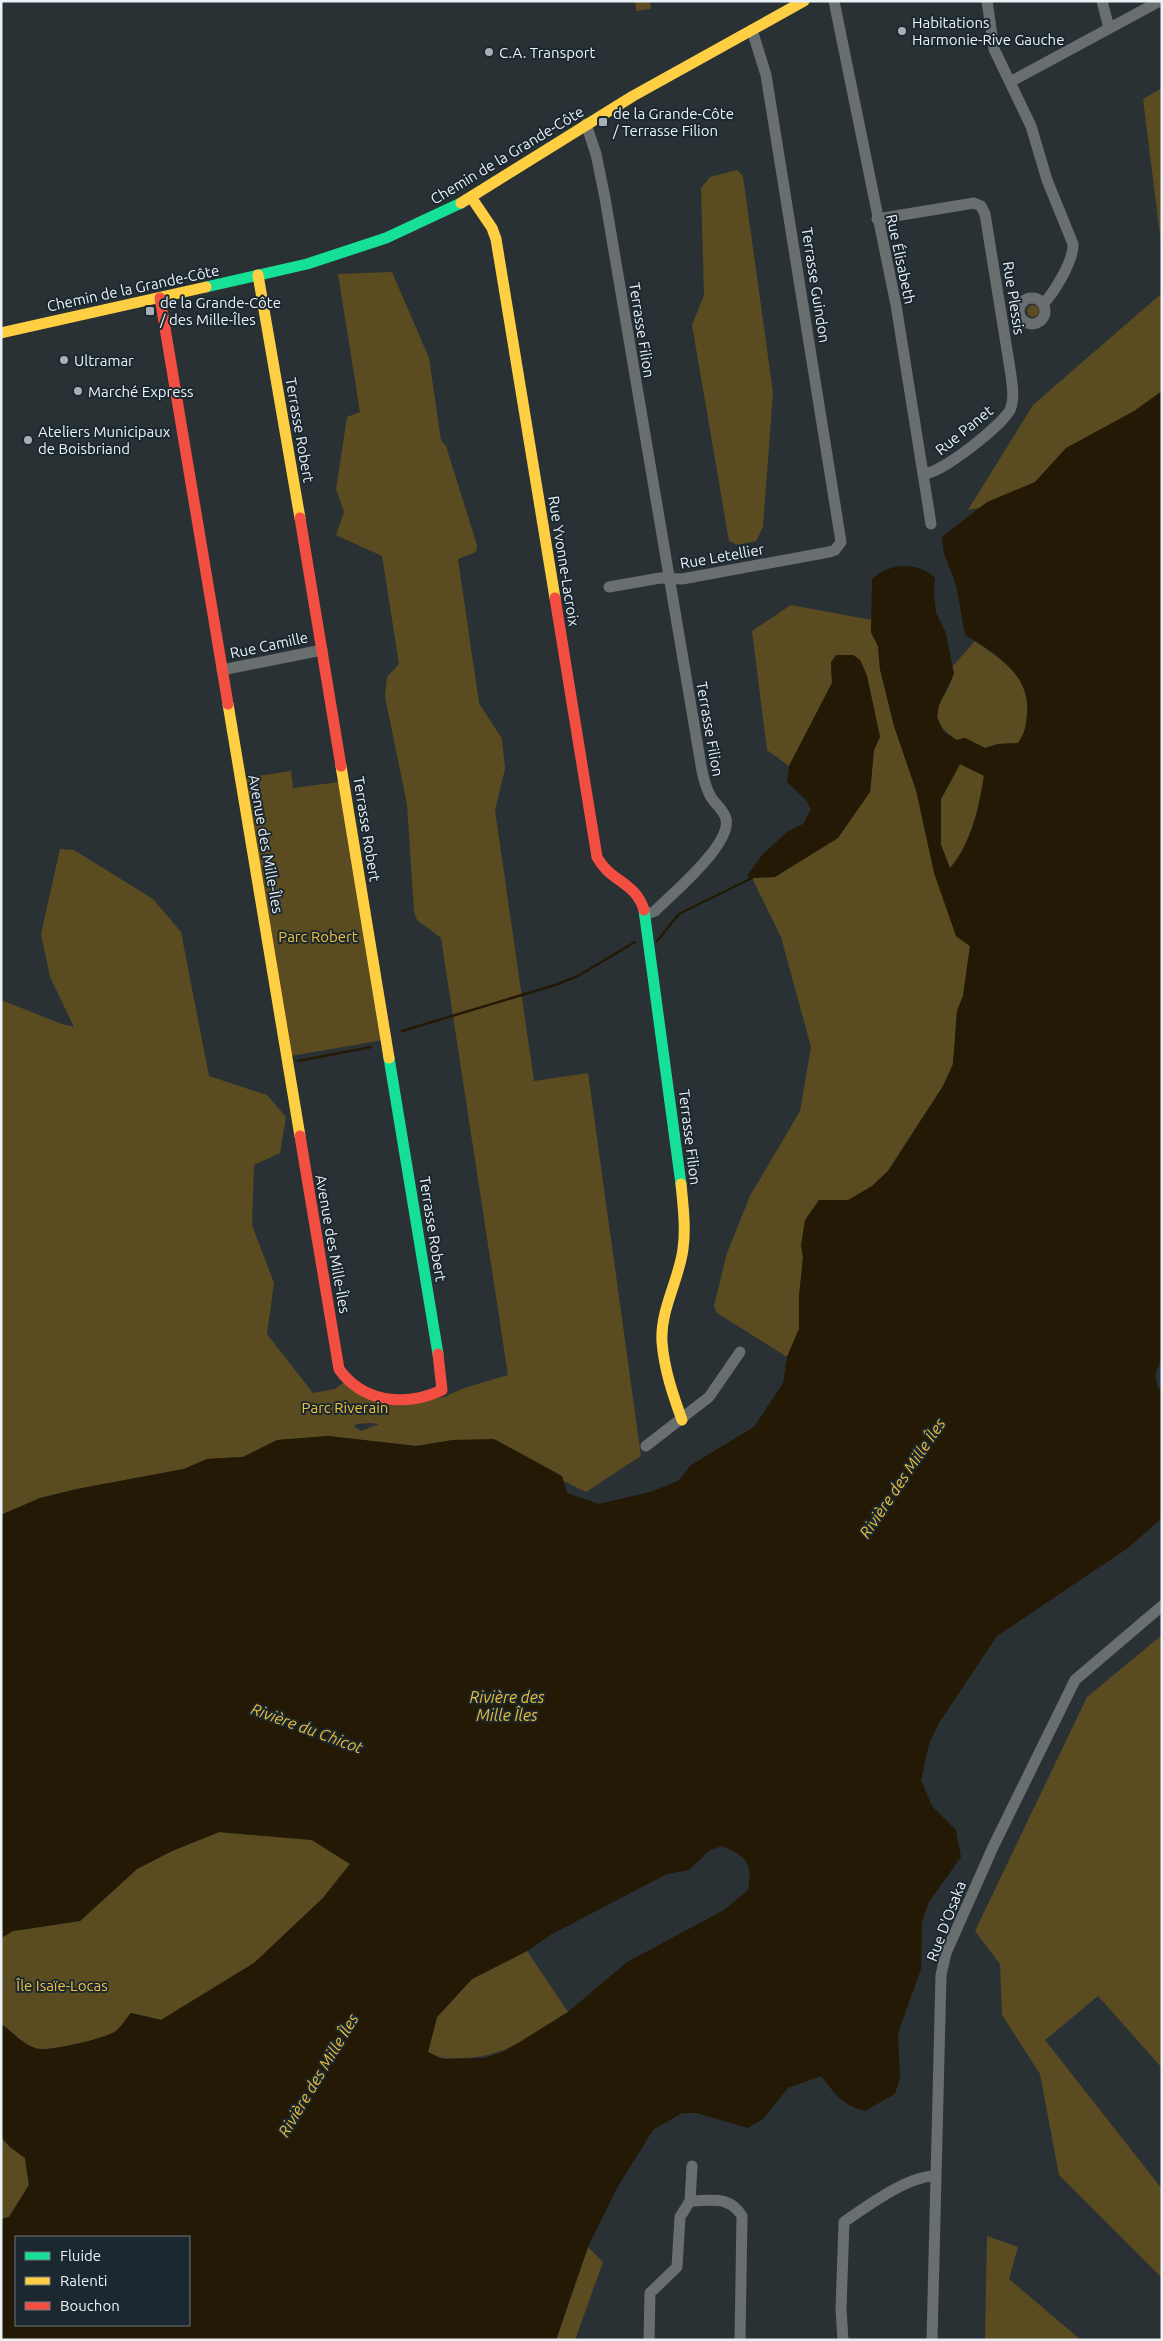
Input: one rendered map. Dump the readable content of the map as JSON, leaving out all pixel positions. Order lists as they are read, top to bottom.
{
  "streets": {
    "street": [
      "Chemin de la Grande-Côte",
      "Rue Élisabeth",
      "Terrasse Guindon",
      "Rue Plessis",
      "Terrasse Filion",
      "Terrasse Robert",
      "Rue Panet",
      "Rue Letellier",
      "Rue Yvonne-Lacroix",
      "Rue Camille",
      "Avenue des Mille-Îles",
      "Rue D'Osaka"
    ]
  },
  "crossings": [
    ["Chemin de la Grande-Côte", "Terrasse Guindon"],
    ["Chemin de la Grande-Côte", "Terrasse Filion"],
    ["Chemin de la Grande-Côte", "Terrasse Robert"],
    ["Chemin de la Grande-Côte", "Rue Yvonne-Lacroix"],
    ["Chemin de la Grande-Côte", "Avenue des Mille-Îles"],
    ["Rue Élisabeth", "Rue Plessis"],
    ["Rue Élisabeth", "Rue Panet"],
    ["Terrasse Guindon", "Rue Letellier"],
    ["Rue Plessis", "Rue Panet"],
    ["Terrasse Filion", "Rue Letellier"],
    ["Terrasse Filion", "Rue Yvonne-Lacroix"],
    ["Terrasse Robert", "Rue Camille"],
    ["Terrasse Robert", "Avenue des Mille-Îles"],
    ["Rue Camille", "Avenue des Mille-Îles"]
  ],
  "water": ["Rivière des Mille Îles", "Rivière du Chicot"],
  "parks": ["Parc Robert", "Parc Riverain", "Île Isaïe-Locas"],
  "places": {
    "other": [
      "Habitations Harmonie-Rive Gauche",
      "C.A. Transport",
      "Ultramar",
      "Marché Express",
      "Ateliers Municipaux de Boisbriand"
    ],
    "transit": ["de la Grande-Côte / Terrasse Filion", "de la Grande-Côte / des Mille-Îles"]
  },
  "legend": ["Fluide", "Ralenti", "Bouchon"]
}
